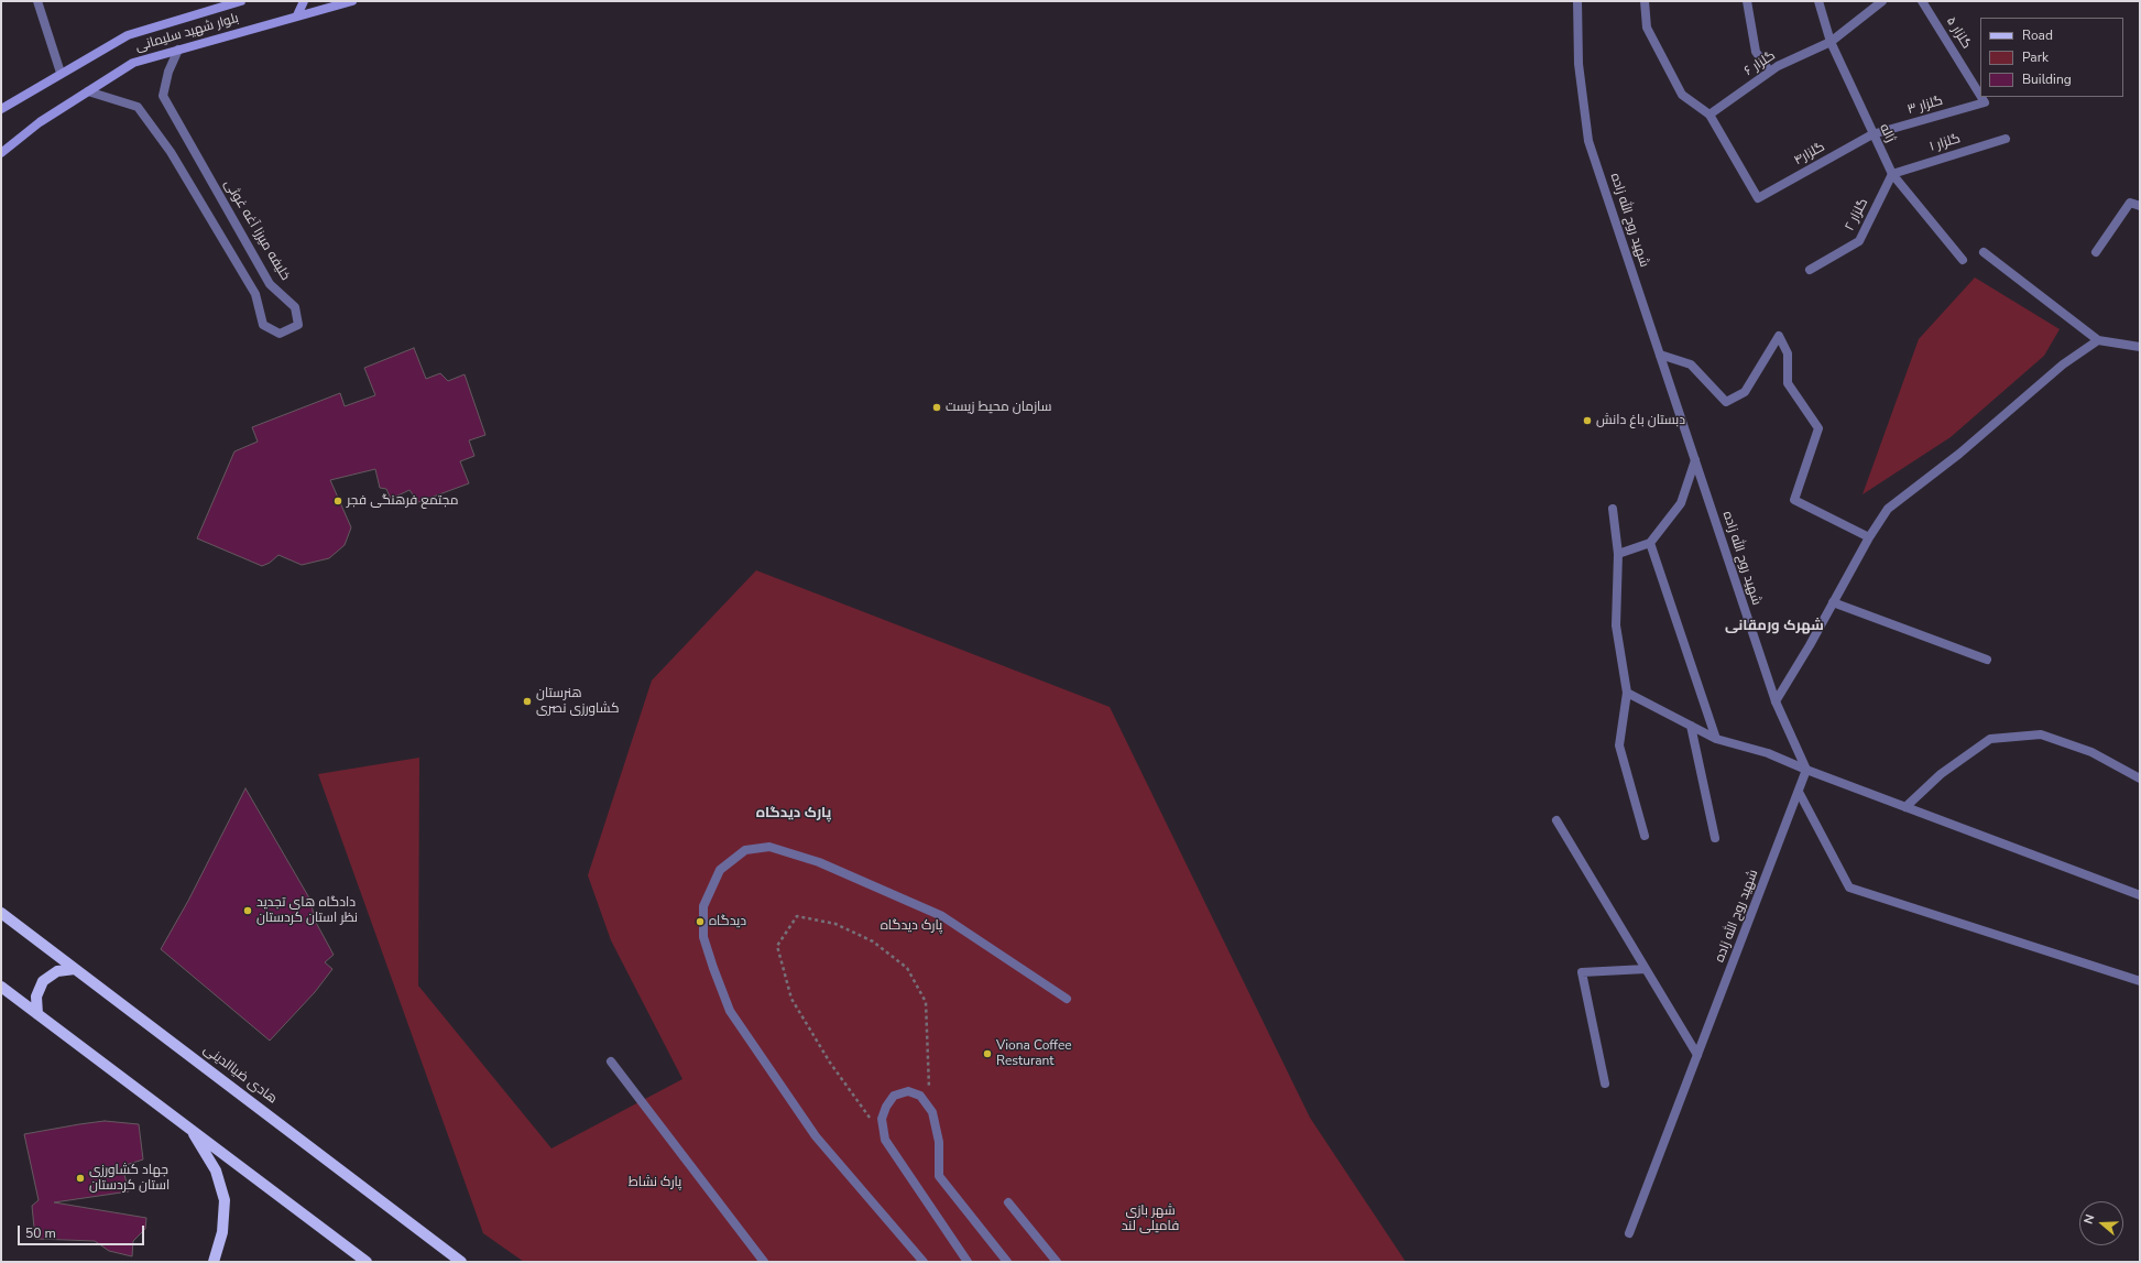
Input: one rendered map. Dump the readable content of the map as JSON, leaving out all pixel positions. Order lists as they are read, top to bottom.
{
  "streets": {
    "main road": ["بلوار شهید سلیمانی", "هادی ضیاالدینی"],
    "street": [
      "گلزار ۵",
      "گلزار ۶",
      "گلزار ۳",
      "ژاله",
      "گلزار ۱",
      "گلزار۴",
      "گلزار ۲",
      "شهید روح الله زاده",
      "خلیفه میرزا آغه غوثی"
    ]
  },
  "crossings": [
    ["بلوار شهید سلیمانی", "خلیفه میرزا آغه غوثی"],
    ["گلزار ۵", "گلزار ۳"],
    ["گلزار ۶", "ژاله"],
    ["گلزار ۶", "گلزار۴"],
    ["گلزار ۳", "ژاله"],
    ["گلزار ۳", "گلزار۴"],
    ["ژاله", "گلزار ۱"],
    ["ژاله", "گلزار۴"],
    ["ژاله", "گلزار ۲"],
    ["گلزار ۱", "گلزار ۲"]
  ],
  "districts": ["شهرک ورمقانی", "پارک دیدگاه"],
  "parks": ["پارک دیدگاه", "پارک نشاط", "شهر بازی فامیلی لند"],
  "places": [
    "سازمان محیط زیست",
    "دبستان باغ دانش",
    "مجتمع فرهنگی فجر",
    "هنرستان کشاورزی نصری",
    "دادگاه های تجدید نظر استان کردستان",
    "دیدگاه",
    "Viona Coffee Resturant",
    "جهاد کشاورزی استان کردستان"
  ],
  "legend": ["Road", "Park", "Building"],
  "scale_bar": "50 m",
  "north": "left"
}
